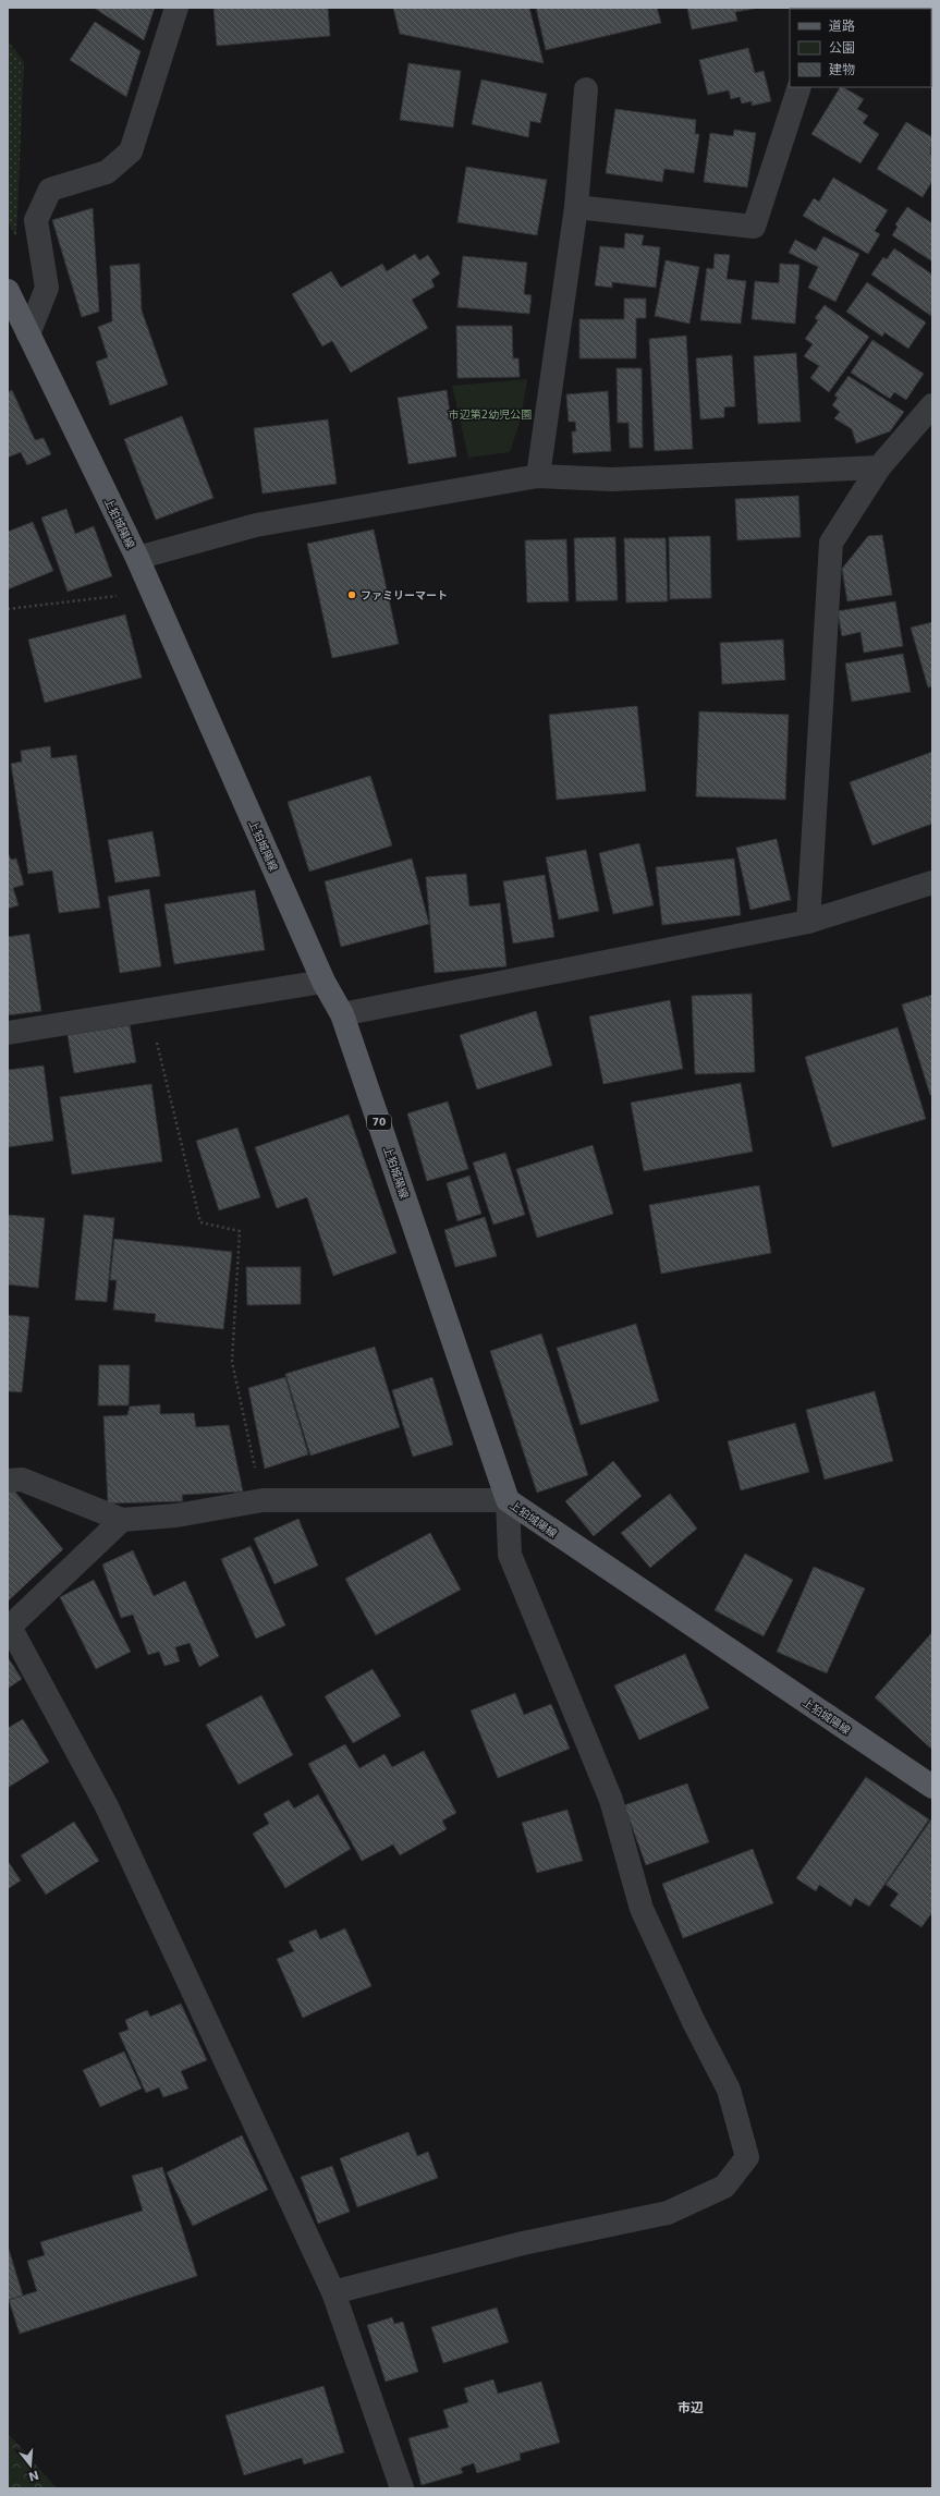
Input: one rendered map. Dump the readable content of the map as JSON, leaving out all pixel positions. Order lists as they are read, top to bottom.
{
  "streets": {
    "main road": ["上狛城陽線", "70"]
  },
  "districts": ["市辺"],
  "parks": ["市辺第2幼児公園"],
  "places": ["ファミリーマート"],
  "legend": ["道路", "公園", "建物"],
  "north": "bottom"
}
